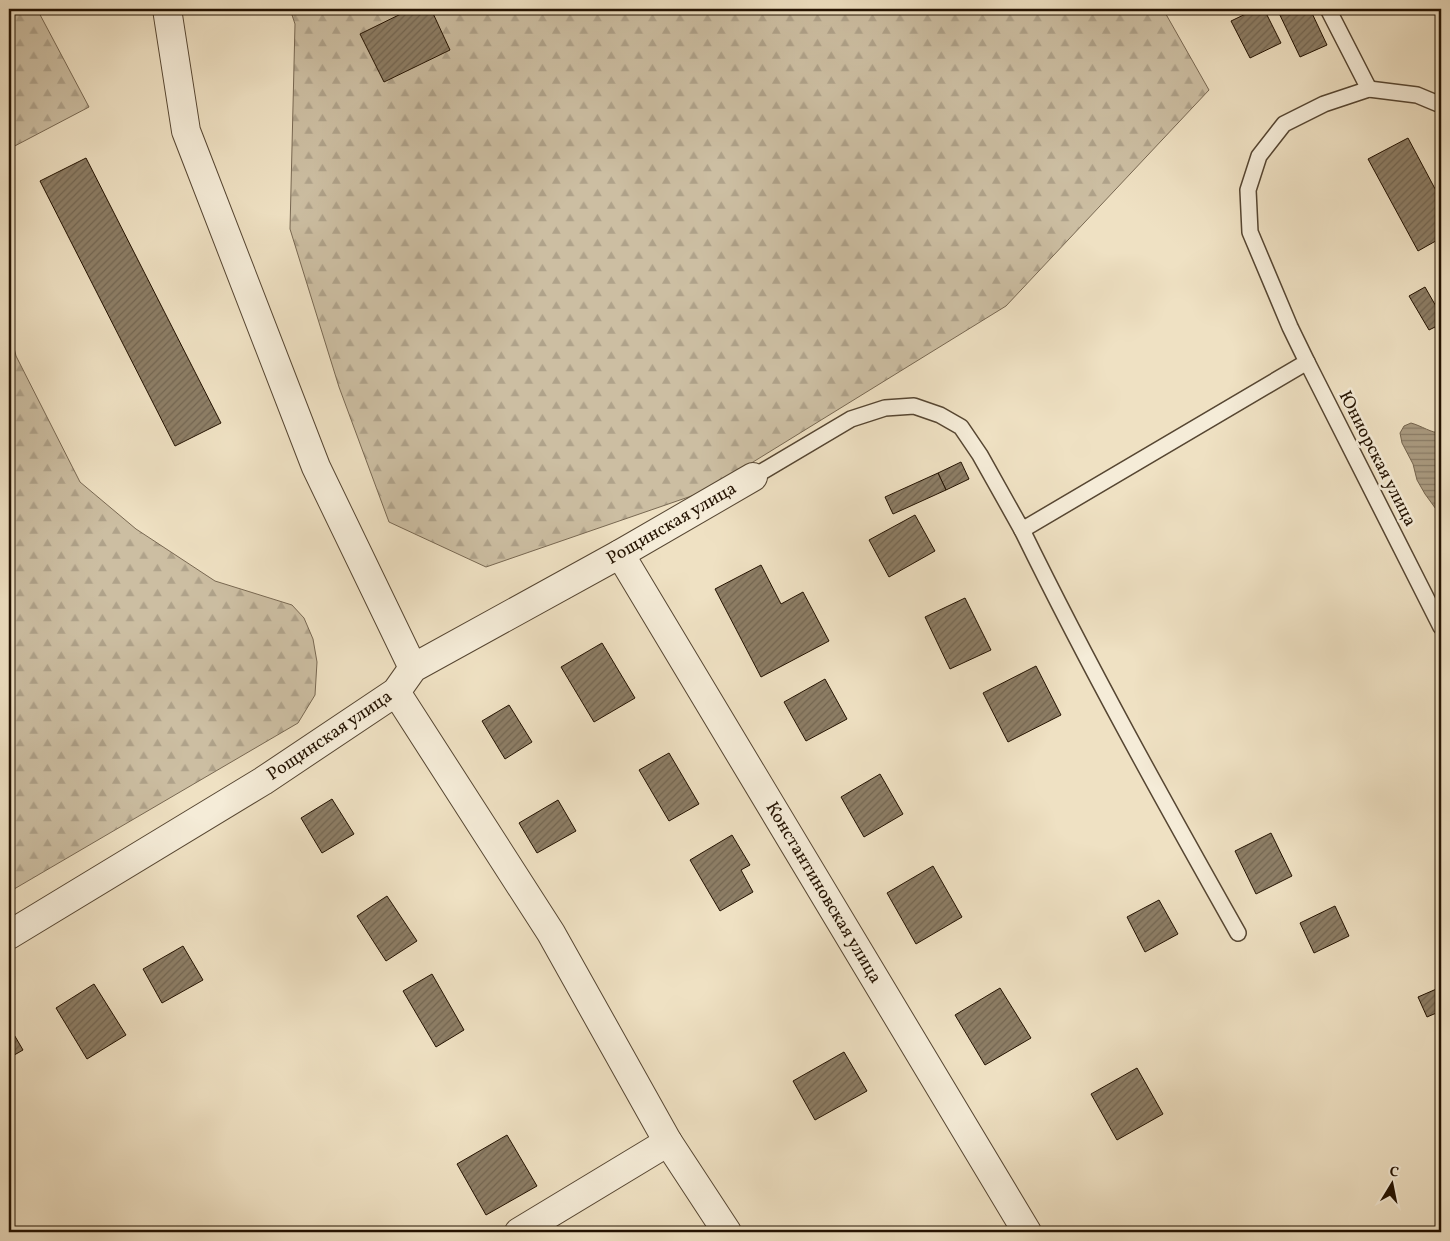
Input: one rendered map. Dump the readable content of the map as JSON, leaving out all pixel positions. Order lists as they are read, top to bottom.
{
  "streets": {
    "street": ["Рощинская улица", "Константиновская улица"],
    "lane": ["Юниорская улица"]
  },
  "crossings": [
    ["Рощинская улица", "Константиновская улица"]
  ],
  "north": "top"
}
